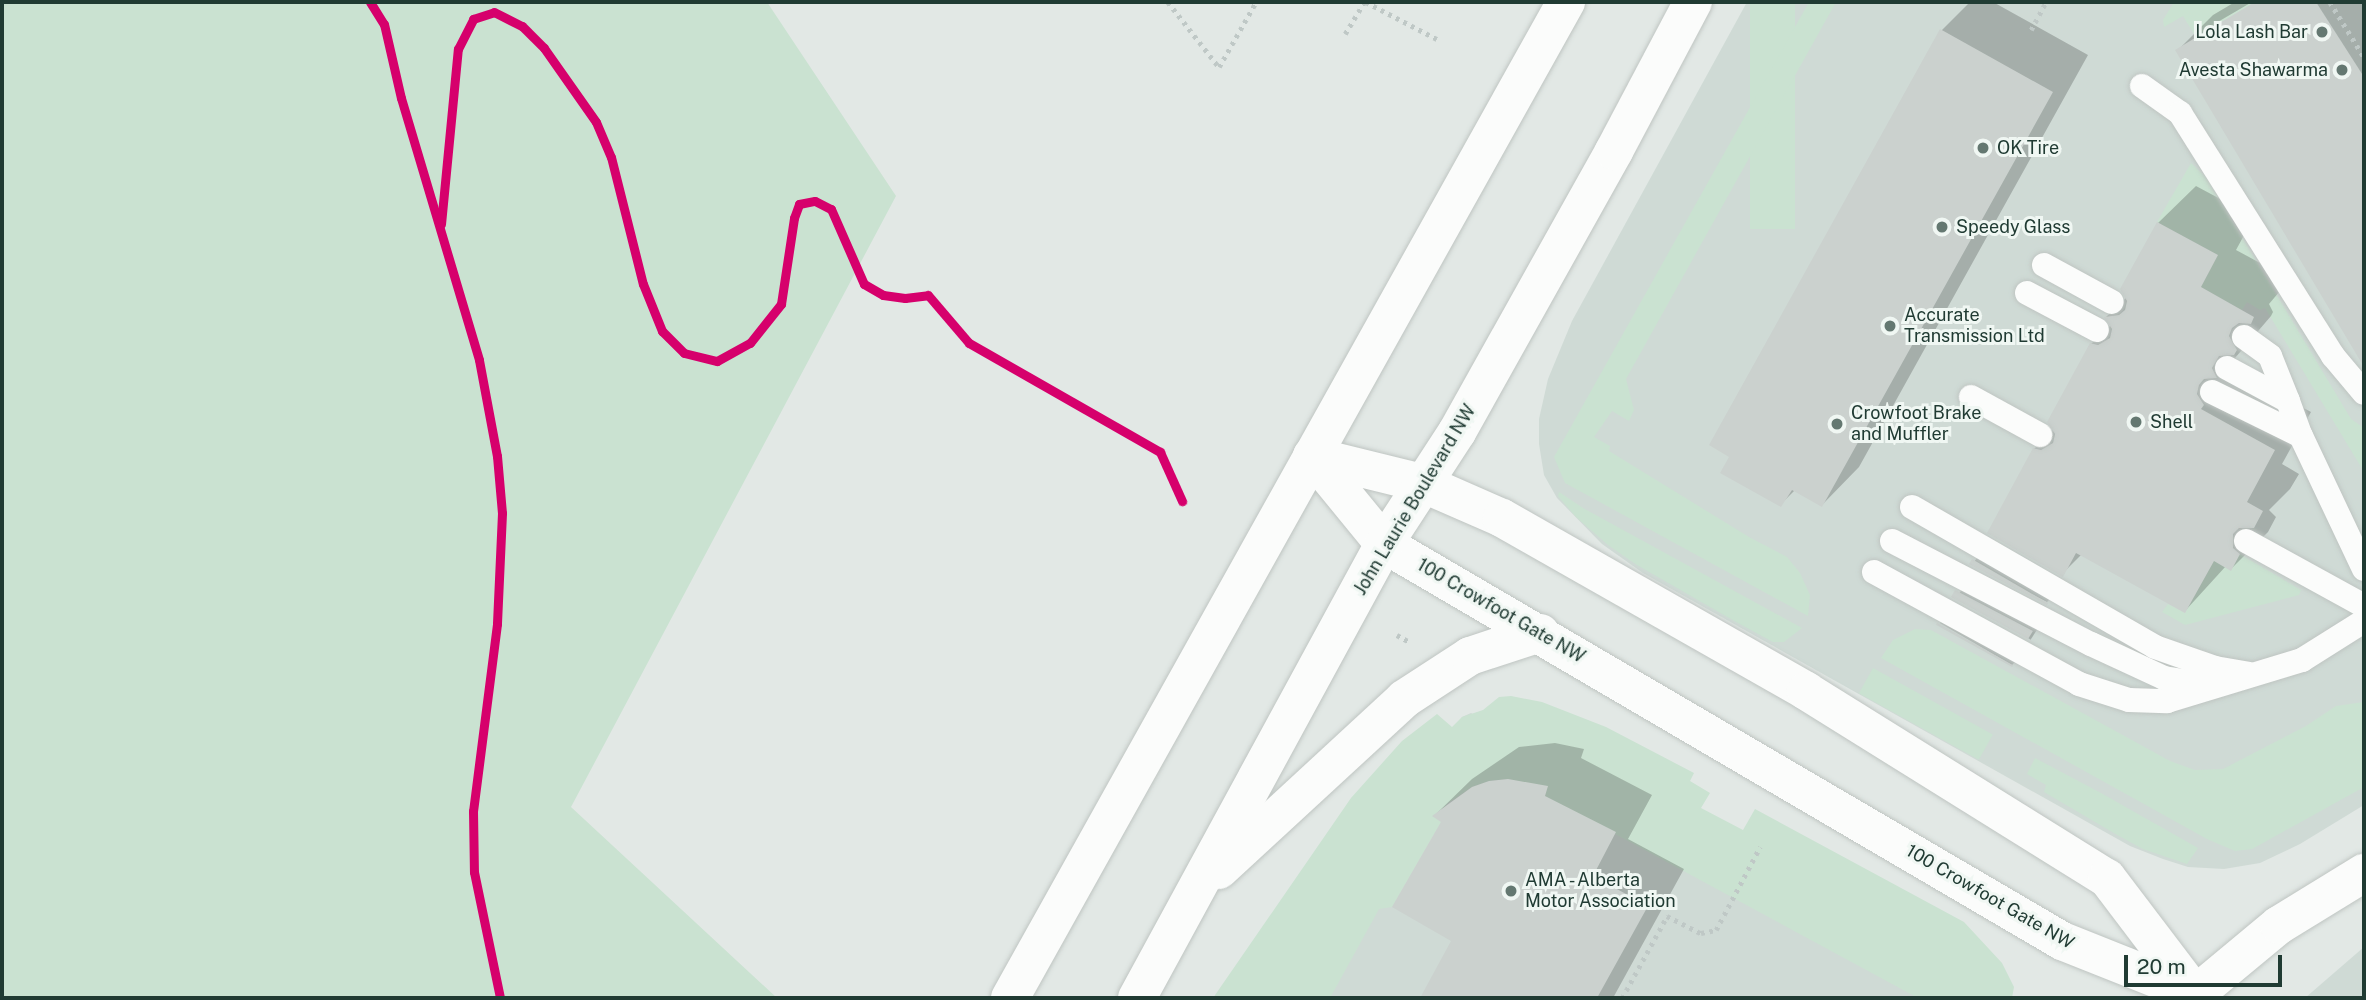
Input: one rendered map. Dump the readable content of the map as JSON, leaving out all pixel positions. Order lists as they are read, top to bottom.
{
  "streets": {
    "street": ["John Laurie Boulevard NW", "100 Crowfoot Gate NW"]
  },
  "crossings": [
    ["John Laurie Boulevard NW", "100 Crowfoot Gate NW"]
  ],
  "places": [
    "Lola Lash Bar",
    "Avesta Shawarma",
    "OK Tire",
    "Speedy Glass",
    "Accurate Transmission Ltd",
    "Shell",
    "Crowfoot Brake and Muffler",
    "AMA - Alberta Motor Association"
  ],
  "scale_bar": "20 m"
}
